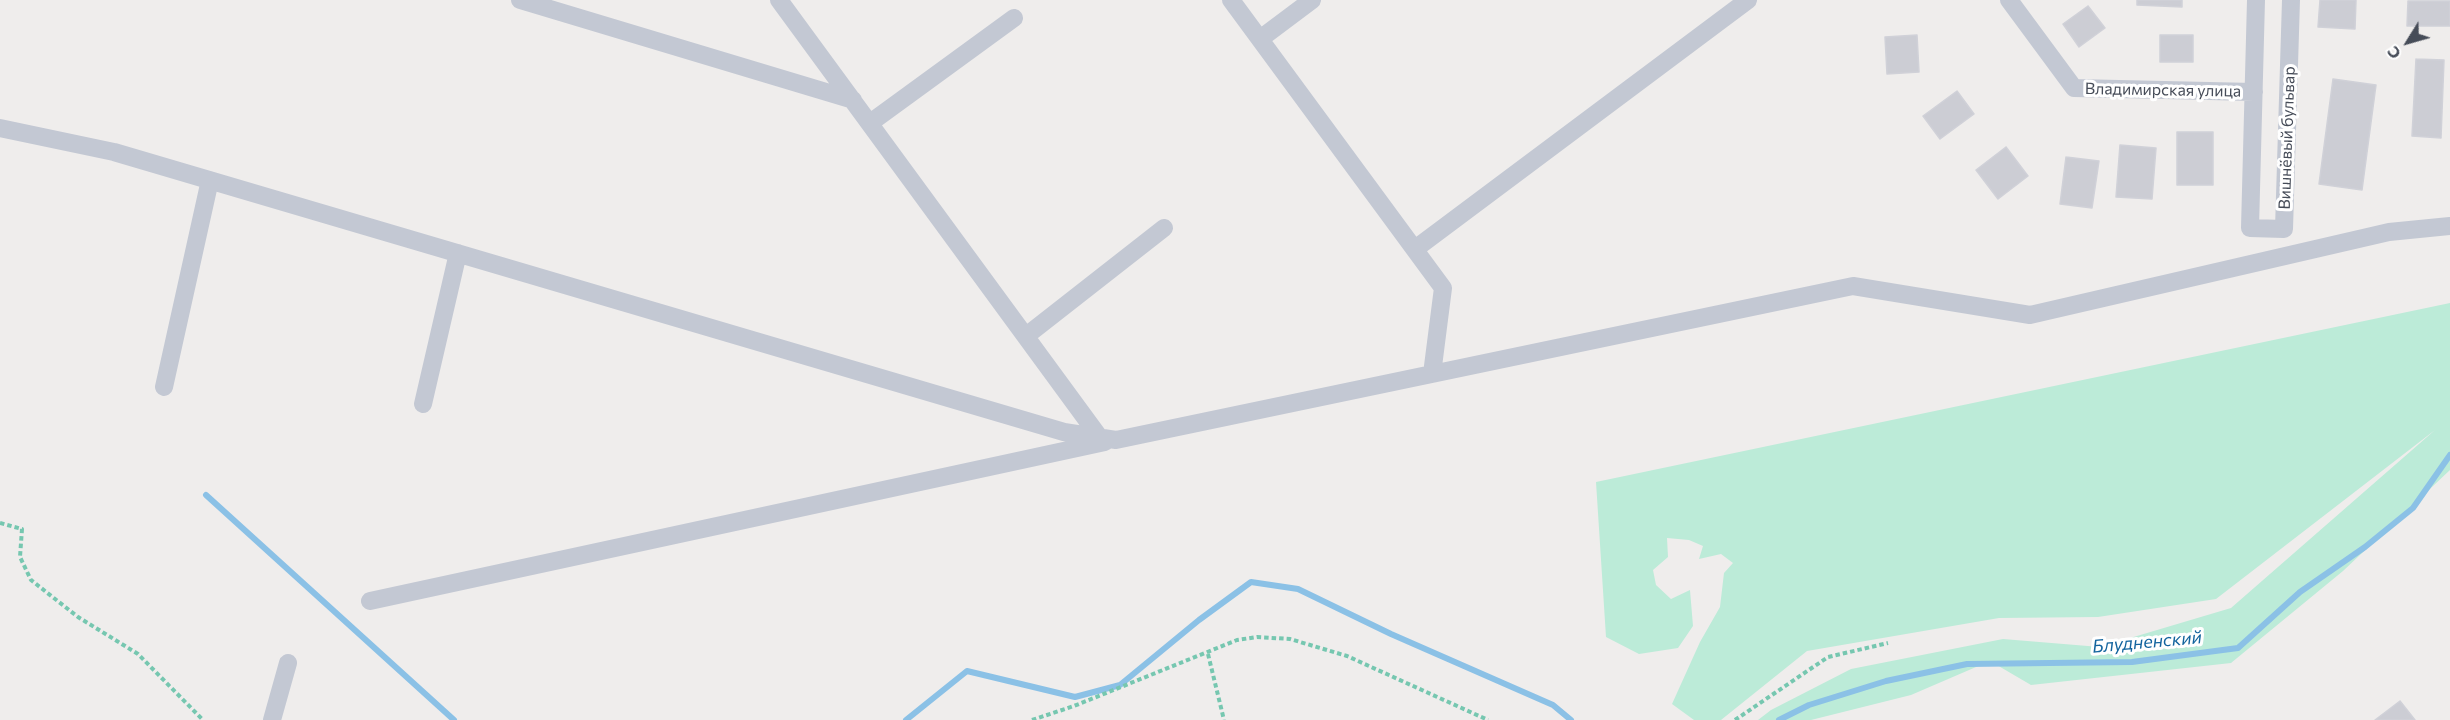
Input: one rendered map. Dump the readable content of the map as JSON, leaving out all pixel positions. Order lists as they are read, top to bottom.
{
  "streets": {
    "street": ["Владимирская улица", "Вишнёвый бульвар"]
  },
  "crossings": [
    ["Владимирская улица", "Вишнёвый бульвар"]
  ],
  "water": ["Блудненский"],
  "north": "bottom left"
}
